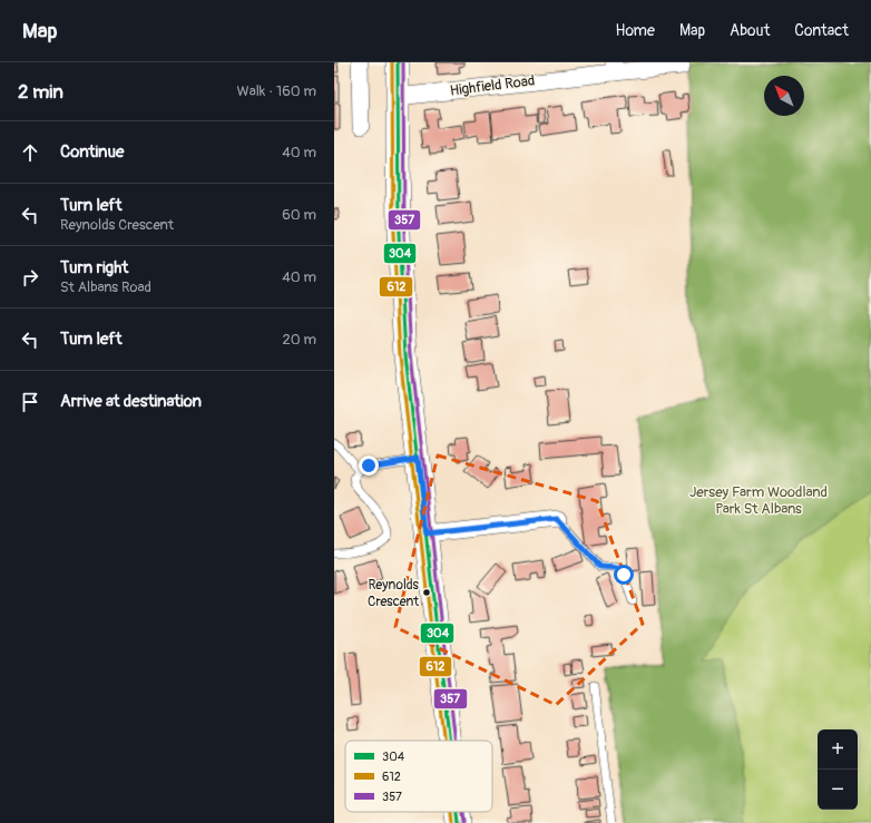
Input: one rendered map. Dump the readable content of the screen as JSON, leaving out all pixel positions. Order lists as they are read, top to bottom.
{
  "streets": {
    "street": ["Highfield Road"]
  },
  "parks": ["Jersey Farm Woodland Park St Albans"],
  "places": ["Reynolds Crescent"],
  "lines": ["transit line 304", "transit line 612", "transit line 357"],
  "legend": ["304", "612", "357"],
  "north": "top left",
  "page": {
    "header": "Map",
    "nav": [
      "Home",
      "Map",
      "About",
      "Contact"
    ],
    "heading": ["2 min", "Walk · 160 m"],
    "list": [
      ["Continue", "40 m"],
      ["Turn left", "Reynolds Crescent", "60 m"],
      ["Turn right", "St Albans Road", "40 m"],
      ["Turn left", "20 m"],
      "Arrive at destination"
    ],
    "map_buttons": ["+", "−"]
  }
}
